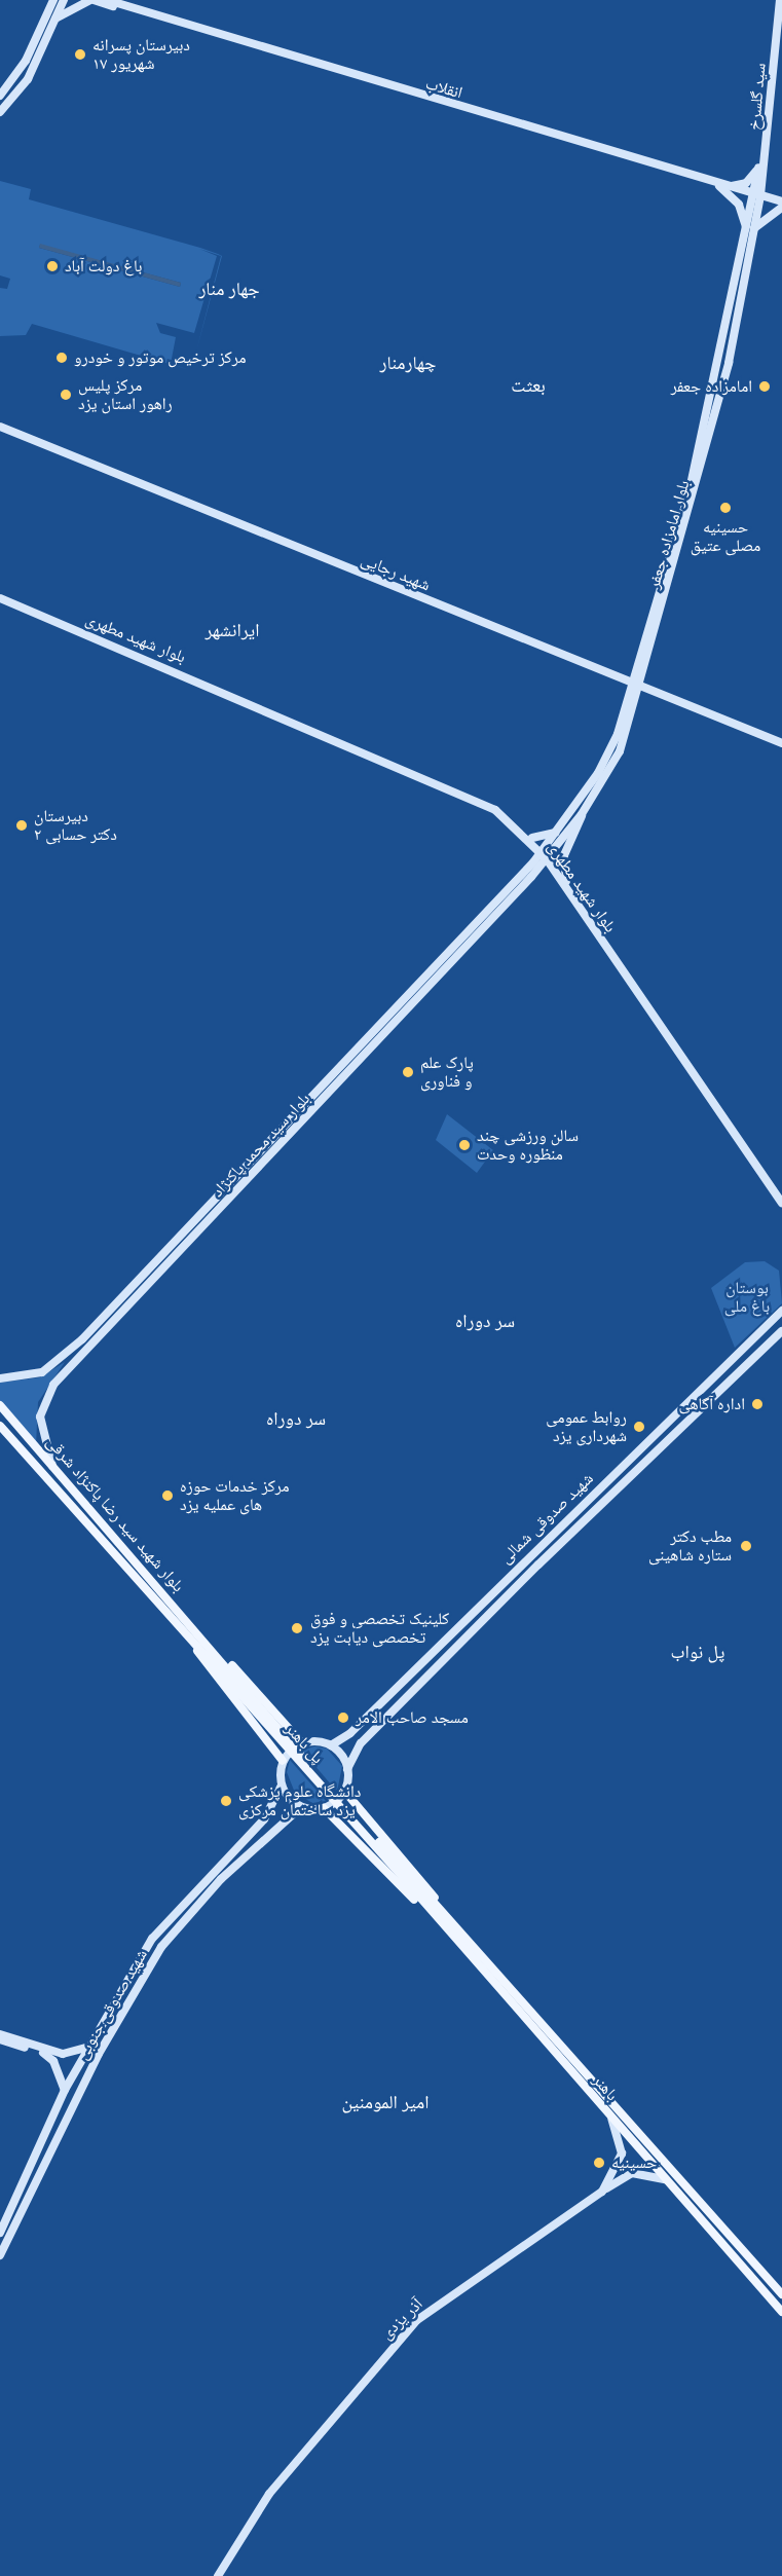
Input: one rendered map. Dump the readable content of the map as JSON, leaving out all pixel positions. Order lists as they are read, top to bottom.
{
  "streets": {
    "main road": [
      "انقلاب",
      "سید گلسرخ",
      "بلوار امامزاده جعفر",
      "شهید رجایی",
      "بلوار شهید مطهری",
      "بلوار سید محمد پاکنژاد",
      "بلوار شهید سید رضا پاکنژاد شرقی",
      "شهید صدوقی شمالی",
      "پل باهنر",
      "شهید صدوقی جنوبی",
      "باهنر",
      "آذر یزدی"
    ]
  },
  "crossings": [
    ["انقلاب", "سید گلسرخ"],
    ["انقلاب", "بلوار امامزاده جعفر"],
    ["سید گلسرخ", "بلوار امامزاده جعفر"],
    ["بلوار امامزاده جعفر", "شهید رجایی"],
    ["بلوار امامزاده جعفر", "بلوار شهید مطهری"],
    ["بلوار امامزاده جعفر", "بلوار سید محمد پاکنژاد"],
    ["بلوار شهید مطهری", "بلوار سید محمد پاکنژاد"],
    ["بلوار سید محمد پاکنژاد", "بلوار شهید سید رضا پاکنژاد شرقی"],
    ["بلوار شهید سید رضا پاکنژاد شرقی", "پل باهنر"],
    ["شهید صدوقی شمالی", "شهید صدوقی جنوبی"],
    ["پل باهنر", "باهنر"],
    ["باهنر", "آذر یزدی"]
  ],
  "districts": [
    "جهار منار",
    "چهارمنار",
    "بعثت",
    "ایرانشهر",
    "سر دوراه",
    "سر دوراه",
    "پل نواب",
    "امیر المومنین"
  ],
  "parks": ["بوستان باغ ملی"],
  "places": [
    "دبیرستان پسرانه ۱۷ شهریور",
    "باغ دولت آباد",
    "مرکز ترخیص موتور و خودرو",
    "امامزاده جعفر",
    "مرکز پلیس راهور استان یزد",
    "حسینیه مصلی عتیق",
    "دبیرستان دکتر حسابی ۲",
    "پارک علم و فناوری",
    "سالن ورزشی چند منظوره وحدت",
    "اداره آگاهی",
    "روابط عمومی شهرداری یزد",
    "مرکز خدمات حوزه های عملیه یزد",
    "مطب دکتر ستاره شاهینی",
    "کلینیک تخصصی و فوق تخصصی دیابت یزد",
    "مسجد صاحب الامر",
    "دانشگاه علوم پزشکی یزد ساختمان مرکزی",
    "حسینیه"
  ]
}
